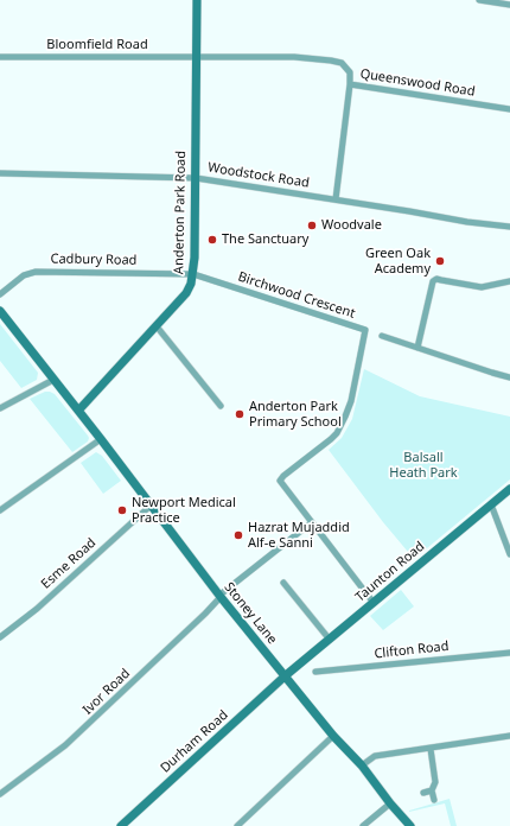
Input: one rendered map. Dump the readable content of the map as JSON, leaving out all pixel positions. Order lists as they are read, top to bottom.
{
  "streets": {
    "street": [
      "Bloomfield Road",
      "Queenswood Road",
      "Woodstock Road",
      "Anderton Park Road",
      "Cadbury Road",
      "Birchwood Crescent",
      "Esme Road",
      "Taunton Road",
      "Stoney Lane",
      "Clifton Road",
      "Ivor Road",
      "Durham Road"
    ]
  },
  "crossings": [
    ["Bloomfield Road", "Queenswood Road"],
    ["Bloomfield Road", "Anderton Park Road"],
    ["Queenswood Road", "Anderton Park Road"],
    ["Woodstock Road", "Anderton Park Road"],
    ["Anderton Park Road", "Cadbury Road"],
    ["Anderton Park Road", "Birchwood Crescent"],
    ["Anderton Park Road", "Stoney Lane"],
    ["Cadbury Road", "Birchwood Crescent"],
    ["Birchwood Crescent", "Ivor Road"],
    ["Esme Road", "Stoney Lane"],
    ["Taunton Road", "Stoney Lane"],
    ["Taunton Road", "Durham Road"],
    ["Stoney Lane", "Ivor Road"],
    ["Stoney Lane", "Durham Road"]
  ],
  "parks": ["Balsall Heath Park"],
  "places": [
    "Woodvale",
    "The Sanctuary",
    "Green Oak Academy",
    "Anderton Park Primary School",
    "Newport Medical Practice",
    "Hazrat Mujaddid Alf-e Sanni"
  ]
}
